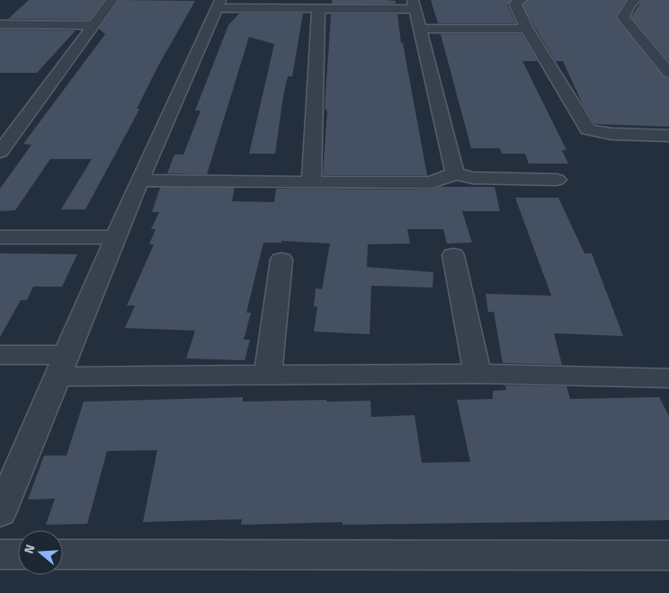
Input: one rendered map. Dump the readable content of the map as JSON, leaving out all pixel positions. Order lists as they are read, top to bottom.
{
  "north": "left"
}
